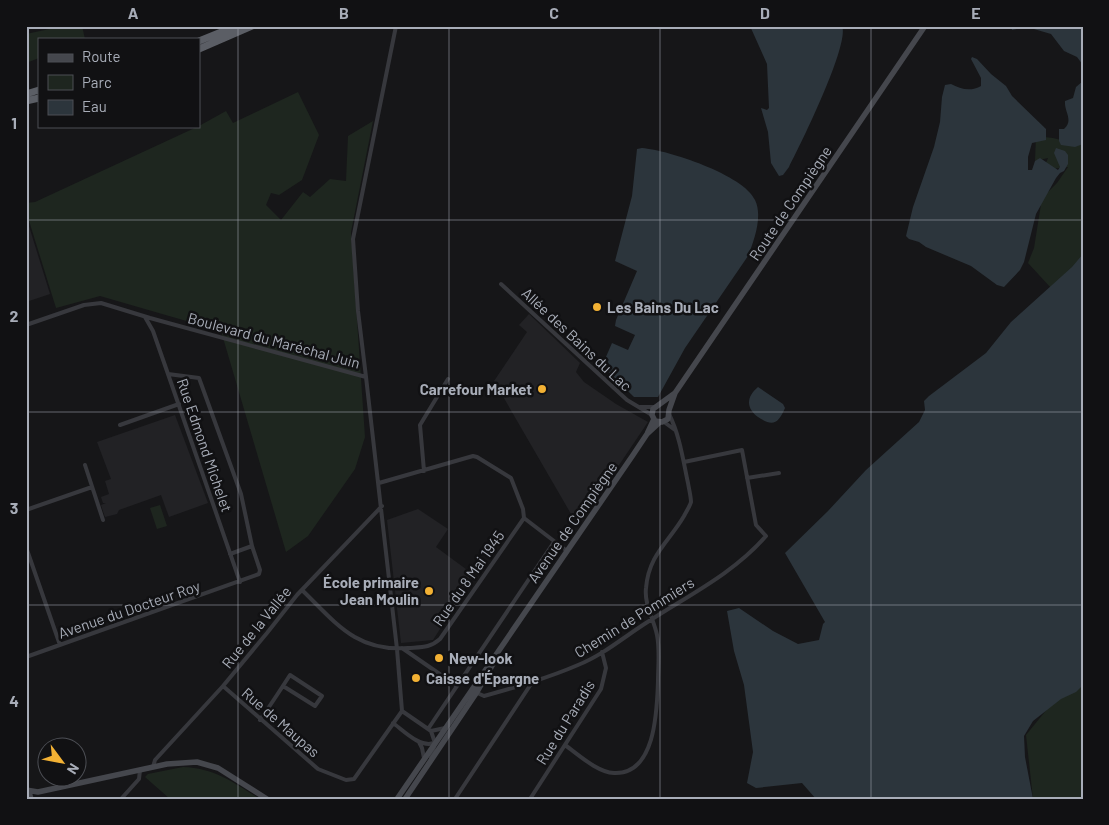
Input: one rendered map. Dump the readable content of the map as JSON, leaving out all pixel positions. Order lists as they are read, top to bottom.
{
  "streets": {
    "main road": ["Route de Compiègne", "Avenue de Compiègne"],
    "street": [
      "Allée des Bains du Lac",
      "Boulevard du Maréchal Juin",
      "Rue Edmond Michelet",
      "Rue du 8 Mai 1945",
      "Avenue du Docteur Roy",
      "Chemin de Pommiers",
      "Rue de la Vallée",
      "Rue de Maupas",
      "Rue du Paradis"
    ]
  },
  "crossings": [
    ["Allée des Bains du Lac", "Avenue de Compiègne"],
    ["Boulevard du Maréchal Juin", "Rue Edmond Michelet"],
    ["Boulevard du Maréchal Juin", "Rue du 8 Mai 1945"],
    ["Boulevard du Maréchal Juin", "Rue de la Vallée"],
    ["Boulevard du Maréchal Juin", "Rue de Maupas"],
    ["Rue Edmond Michelet", "Avenue du Docteur Roy"],
    ["Avenue de Compiègne", "Chemin de Pommiers"],
    ["Chemin de Pommiers", "Rue du Paradis"],
    ["Rue de la Vallée", "Rue de Maupas"]
  ],
  "places": [
    "Les Bains Du Lac",
    "Carrefour Market",
    "École primaire Jean Moulin",
    "New-look",
    "Caisse d'Épargne"
  ],
  "legend": ["Route", "Parc", "Eau"],
  "north": "bottom right",
  "grid": {
    "columns": [
      "A",
      "B",
      "C",
      "D",
      "E"
    ],
    "rows": [
      "1",
      "2",
      "3",
      "4"
    ]
  }
}
